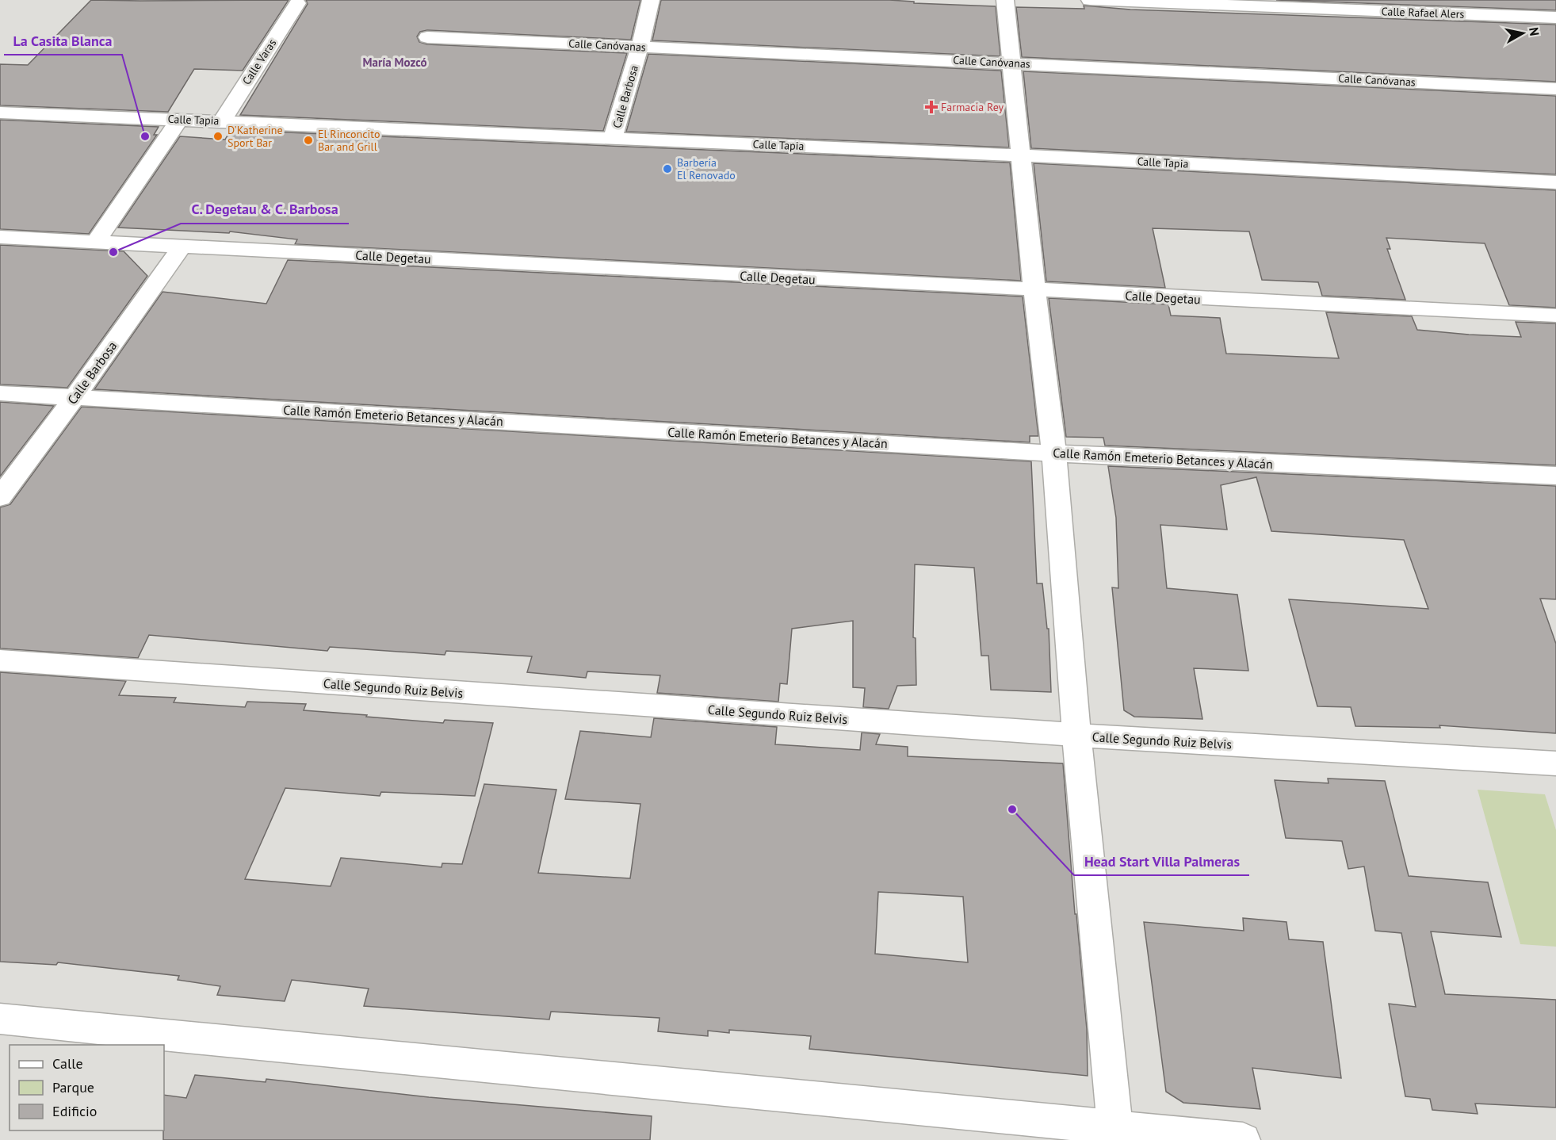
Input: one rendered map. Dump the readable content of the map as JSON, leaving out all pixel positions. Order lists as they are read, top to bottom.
{
  "streets": {
    "street": [
      "Calle Rafael Alers",
      "Calle Canóvanas",
      "Calle Varas",
      "Calle Barbosa",
      "Calle Tapia",
      "Calle Degetau",
      "Calle Ramón Emeterio Betances y Alacán",
      "Calle Segundo Ruiz Belvis"
    ]
  },
  "crossings": [
    ["Calle Canóvanas", "Calle Barbosa"],
    ["Calle Varas", "Calle Tapia"],
    ["Calle Barbosa", "Calle Tapia"],
    ["Calle Barbosa", "Calle Degetau"],
    ["Calle Barbosa", "Calle Ramón Emeterio Betances y Alacán"]
  ],
  "districts": ["María Mozcó"],
  "places": {
    "health": ["Farmacia Rey"],
    "other": [
      "La Casita Blanca",
      "D'Katherine Sport Bar",
      "El Rinconcito Bar and Grill",
      "Barbería El Renovado",
      "C. Degetau & C. Barbosa",
      "Head Start Villa Palmeras"
    ]
  },
  "legend": ["Calle", "Parque", "Edificio"],
  "north": "right"
}
